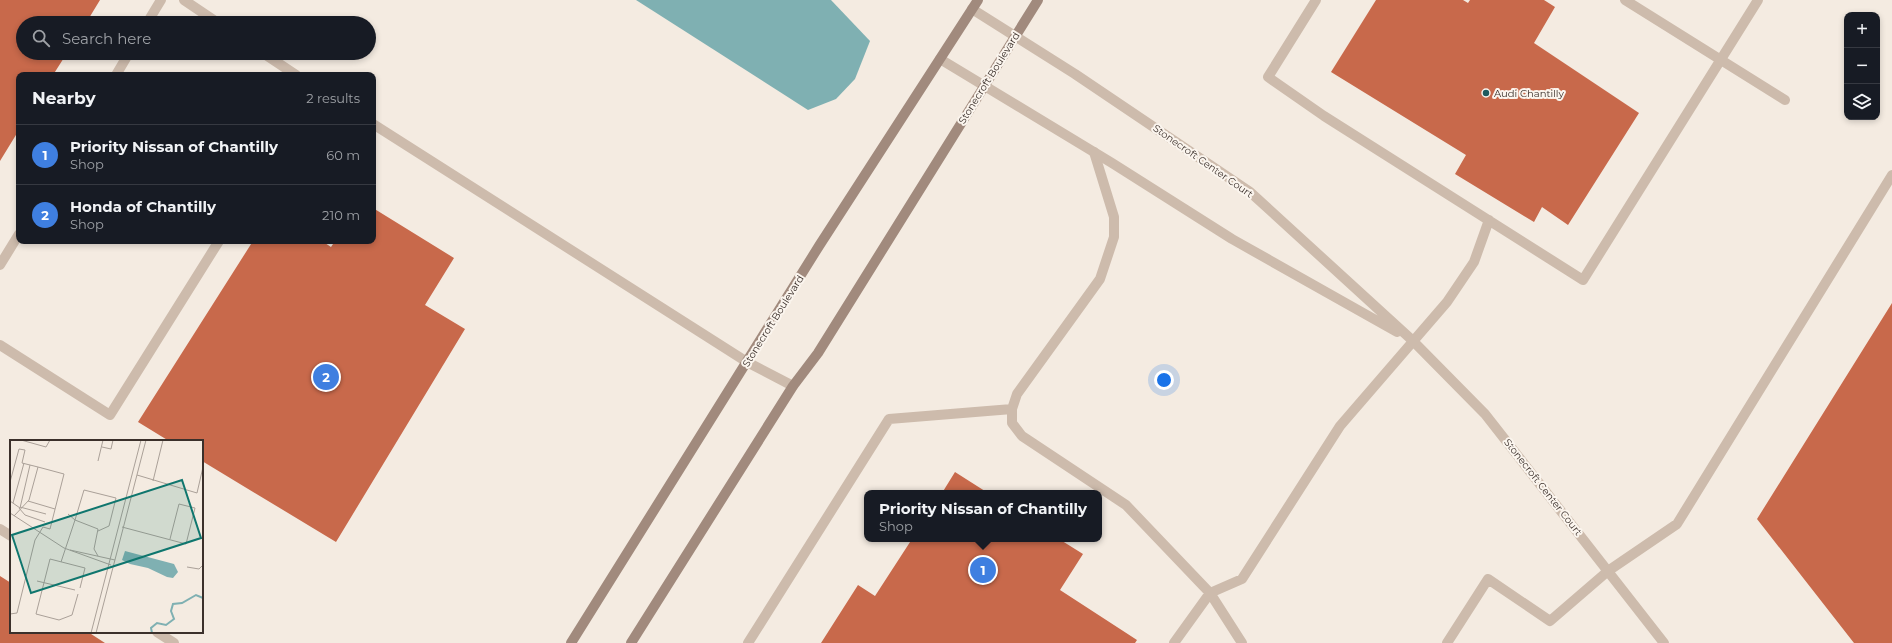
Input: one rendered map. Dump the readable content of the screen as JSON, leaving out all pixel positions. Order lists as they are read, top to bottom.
{
  "streets": {
    "main road": ["Stonecroft Boulevard"],
    "street": ["Stonecroft Center Court"]
  },
  "crossings": [
    ["Stonecroft Boulevard", "Stonecroft Center Court"]
  ],
  "places": ["Audi Chantilly"],
  "page": {
    "map_buttons": ["+", "−"],
    "search": "Search here",
    "heading": ["Nearby", "2 results"],
    "list": [
      {
        "mark": "1",
        "name": "Priority Nissan of Chantilly",
        "note": "Shop",
        "value": "60 m"
      },
      {
        "mark": "2",
        "name": "Honda of Chantilly",
        "note": "Shop",
        "value": "210 m"
      }
    ],
    "pins": ["2", "1"],
    "popup": ["Priority Nissan of Chantilly", "Shop"]
  }
}
